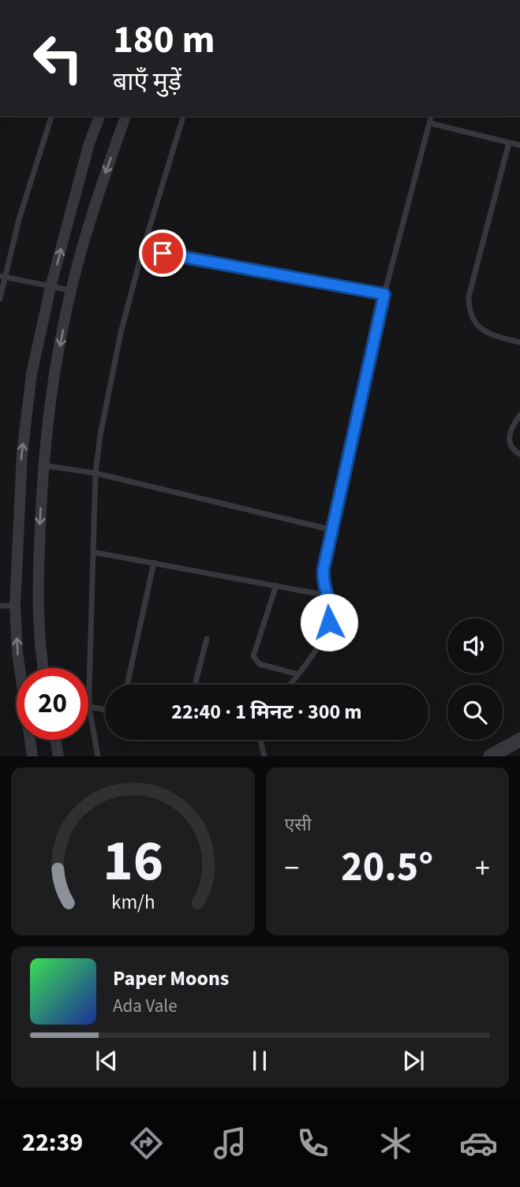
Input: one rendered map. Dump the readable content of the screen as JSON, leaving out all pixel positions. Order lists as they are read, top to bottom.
{
  "page": {
    "turn": ["180 m", "बाएँ मुड़ें"],
    "limit": "20",
    "trip": "22:40 · 1 मिनट · 300 m",
    "tile": "एसी",
    "heat": ["−", "20.5°", "+"],
    "song": ["Paper Moons", "Ada Vale"],
    "tabs": "22:39",
    "gauge": ["16", "km/h"]
  }
}
